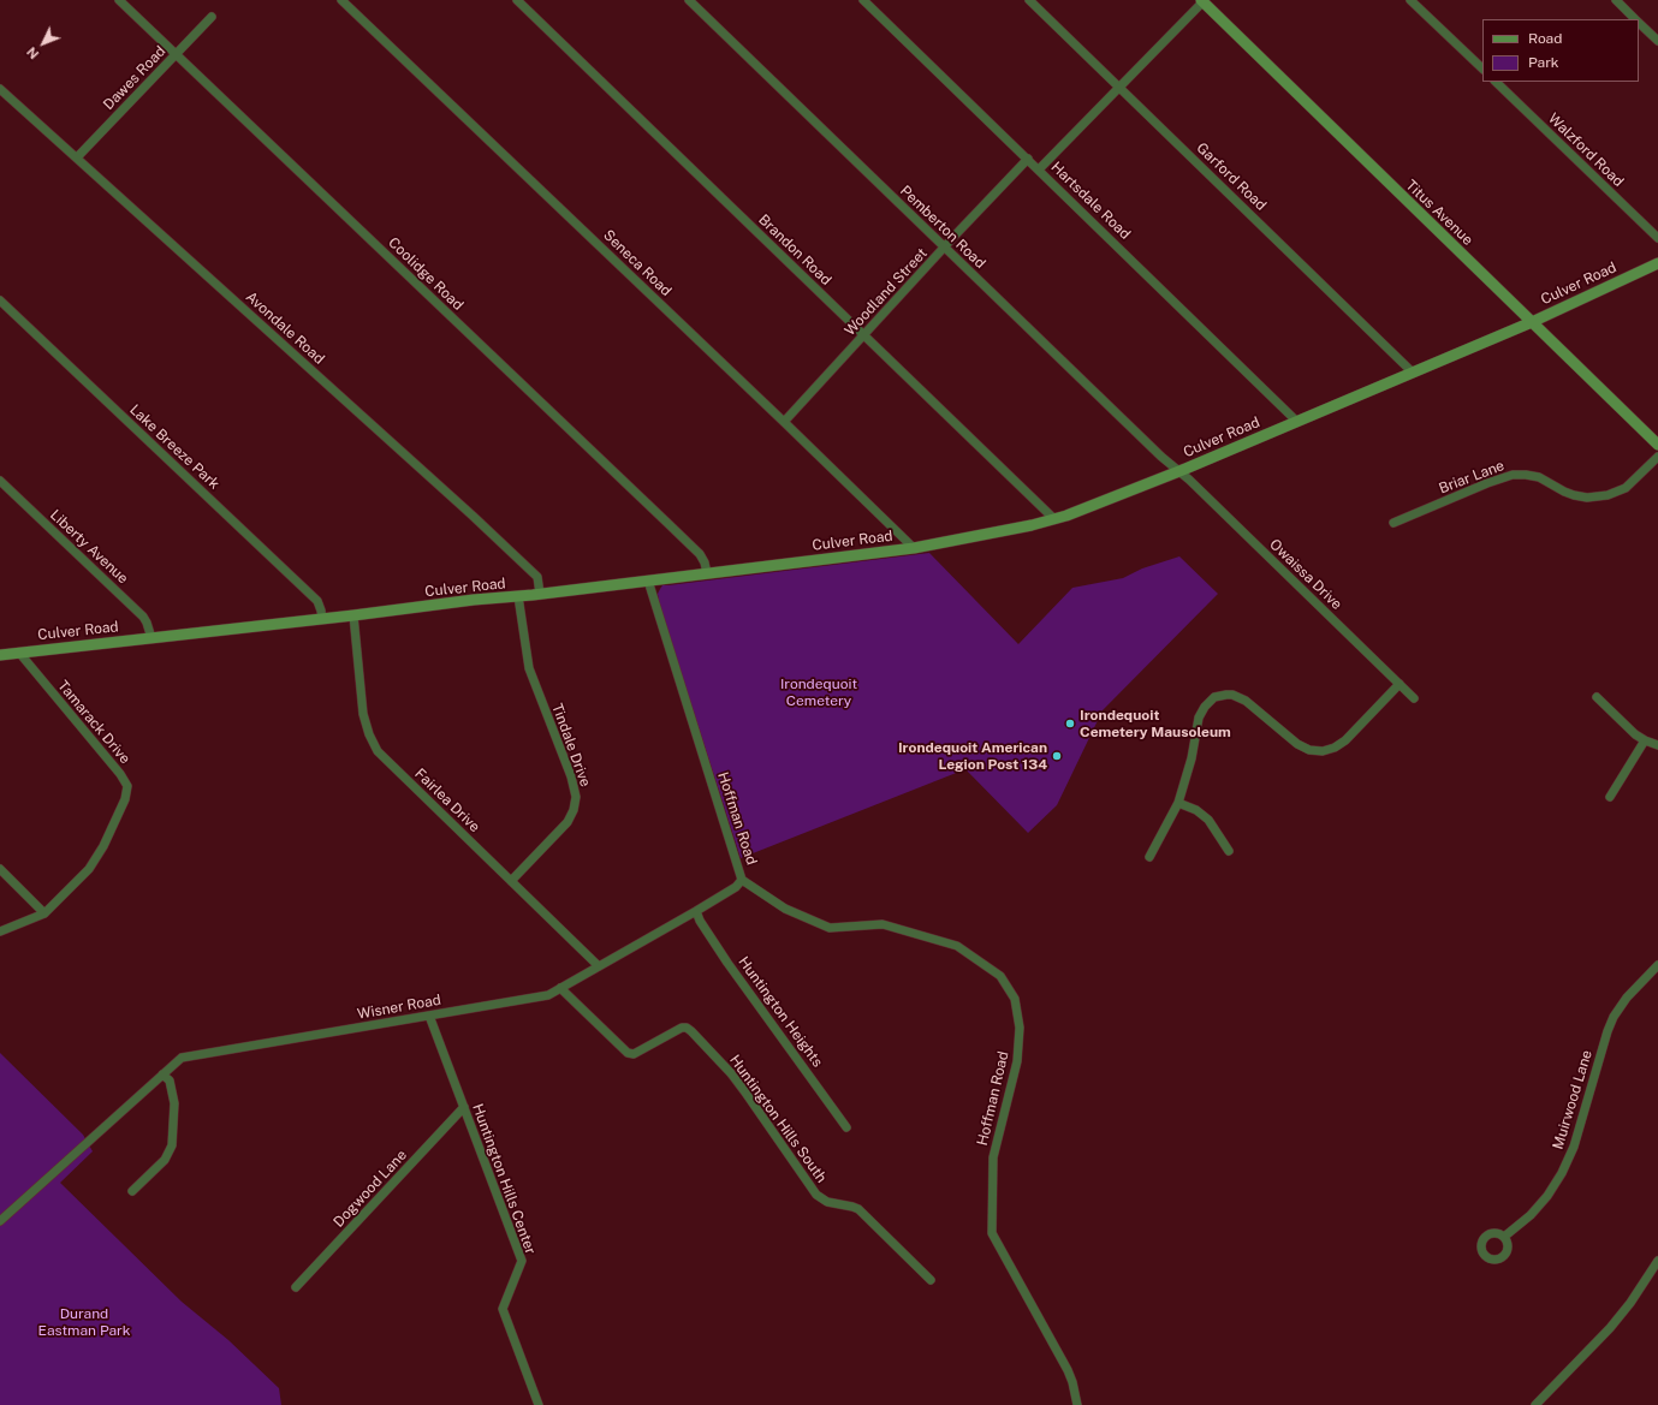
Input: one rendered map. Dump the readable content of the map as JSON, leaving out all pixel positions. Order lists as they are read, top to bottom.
{
  "streets": {
    "main road": ["Titus Avenue", "Culver Road"],
    "street": [
      "Dawes Road",
      "Walzford Road",
      "Garford Road",
      "Hartsdale Road",
      "Pemberton Road",
      "Brandon Road",
      "Seneca Road",
      "Coolidge Road",
      "Woodland Street",
      "Avondale Road",
      "Lake Breeze Park",
      "Briar Lane",
      "Liberty Avenue",
      "Owaissa Drive",
      "Tamarack Drive",
      "Tindale Drive",
      "Fairlea Drive",
      "Hoffman Road",
      "Wisner Road",
      "Huntington Heights",
      "Muirwood Lane",
      "Huntington Hills South",
      "Huntington Hills Center",
      "Dogwood Lane"
    ]
  },
  "crossings": [
    ["Dawes Road", "Coolidge Road"],
    ["Dawes Road", "Avondale Road"],
    ["Garford Road", "Culver Road"],
    ["Hartsdale Road", "Culver Road"],
    ["Hartsdale Road", "Woodland Street"],
    ["Titus Avenue", "Culver Road"],
    ["Pemberton Road", "Culver Road"],
    ["Pemberton Road", "Woodland Street"],
    ["Pemberton Road", "Owaissa Drive"],
    ["Brandon Road", "Culver Road"],
    ["Brandon Road", "Woodland Street"],
    ["Seneca Road", "Culver Road"],
    ["Seneca Road", "Woodland Street"],
    ["Coolidge Road", "Culver Road"],
    ["Culver Road", "Avondale Road"],
    ["Culver Road", "Lake Breeze Park"],
    ["Culver Road", "Liberty Avenue"],
    ["Culver Road", "Owaissa Drive"],
    ["Culver Road", "Tamarack Drive"],
    ["Culver Road", "Tindale Drive"],
    ["Culver Road", "Fairlea Drive"],
    ["Culver Road", "Hoffman Road"],
    ["Tindale Drive", "Fairlea Drive"],
    ["Fairlea Drive", "Wisner Road"],
    ["Hoffman Road", "Wisner Road"],
    ["Wisner Road", "Huntington Heights"],
    ["Wisner Road", "Huntington Hills South"],
    ["Wisner Road", "Huntington Hills Center"],
    ["Huntington Hills Center", "Dogwood Lane"]
  ],
  "parks": ["Irondequoit Cemetery", "Durand Eastman Park"],
  "places": ["Irondequoit Cemetery Mausoleum", "Irondequoit American Legion Post 134"],
  "legend": ["Road", "Park"],
  "north": "bottom left"
}
